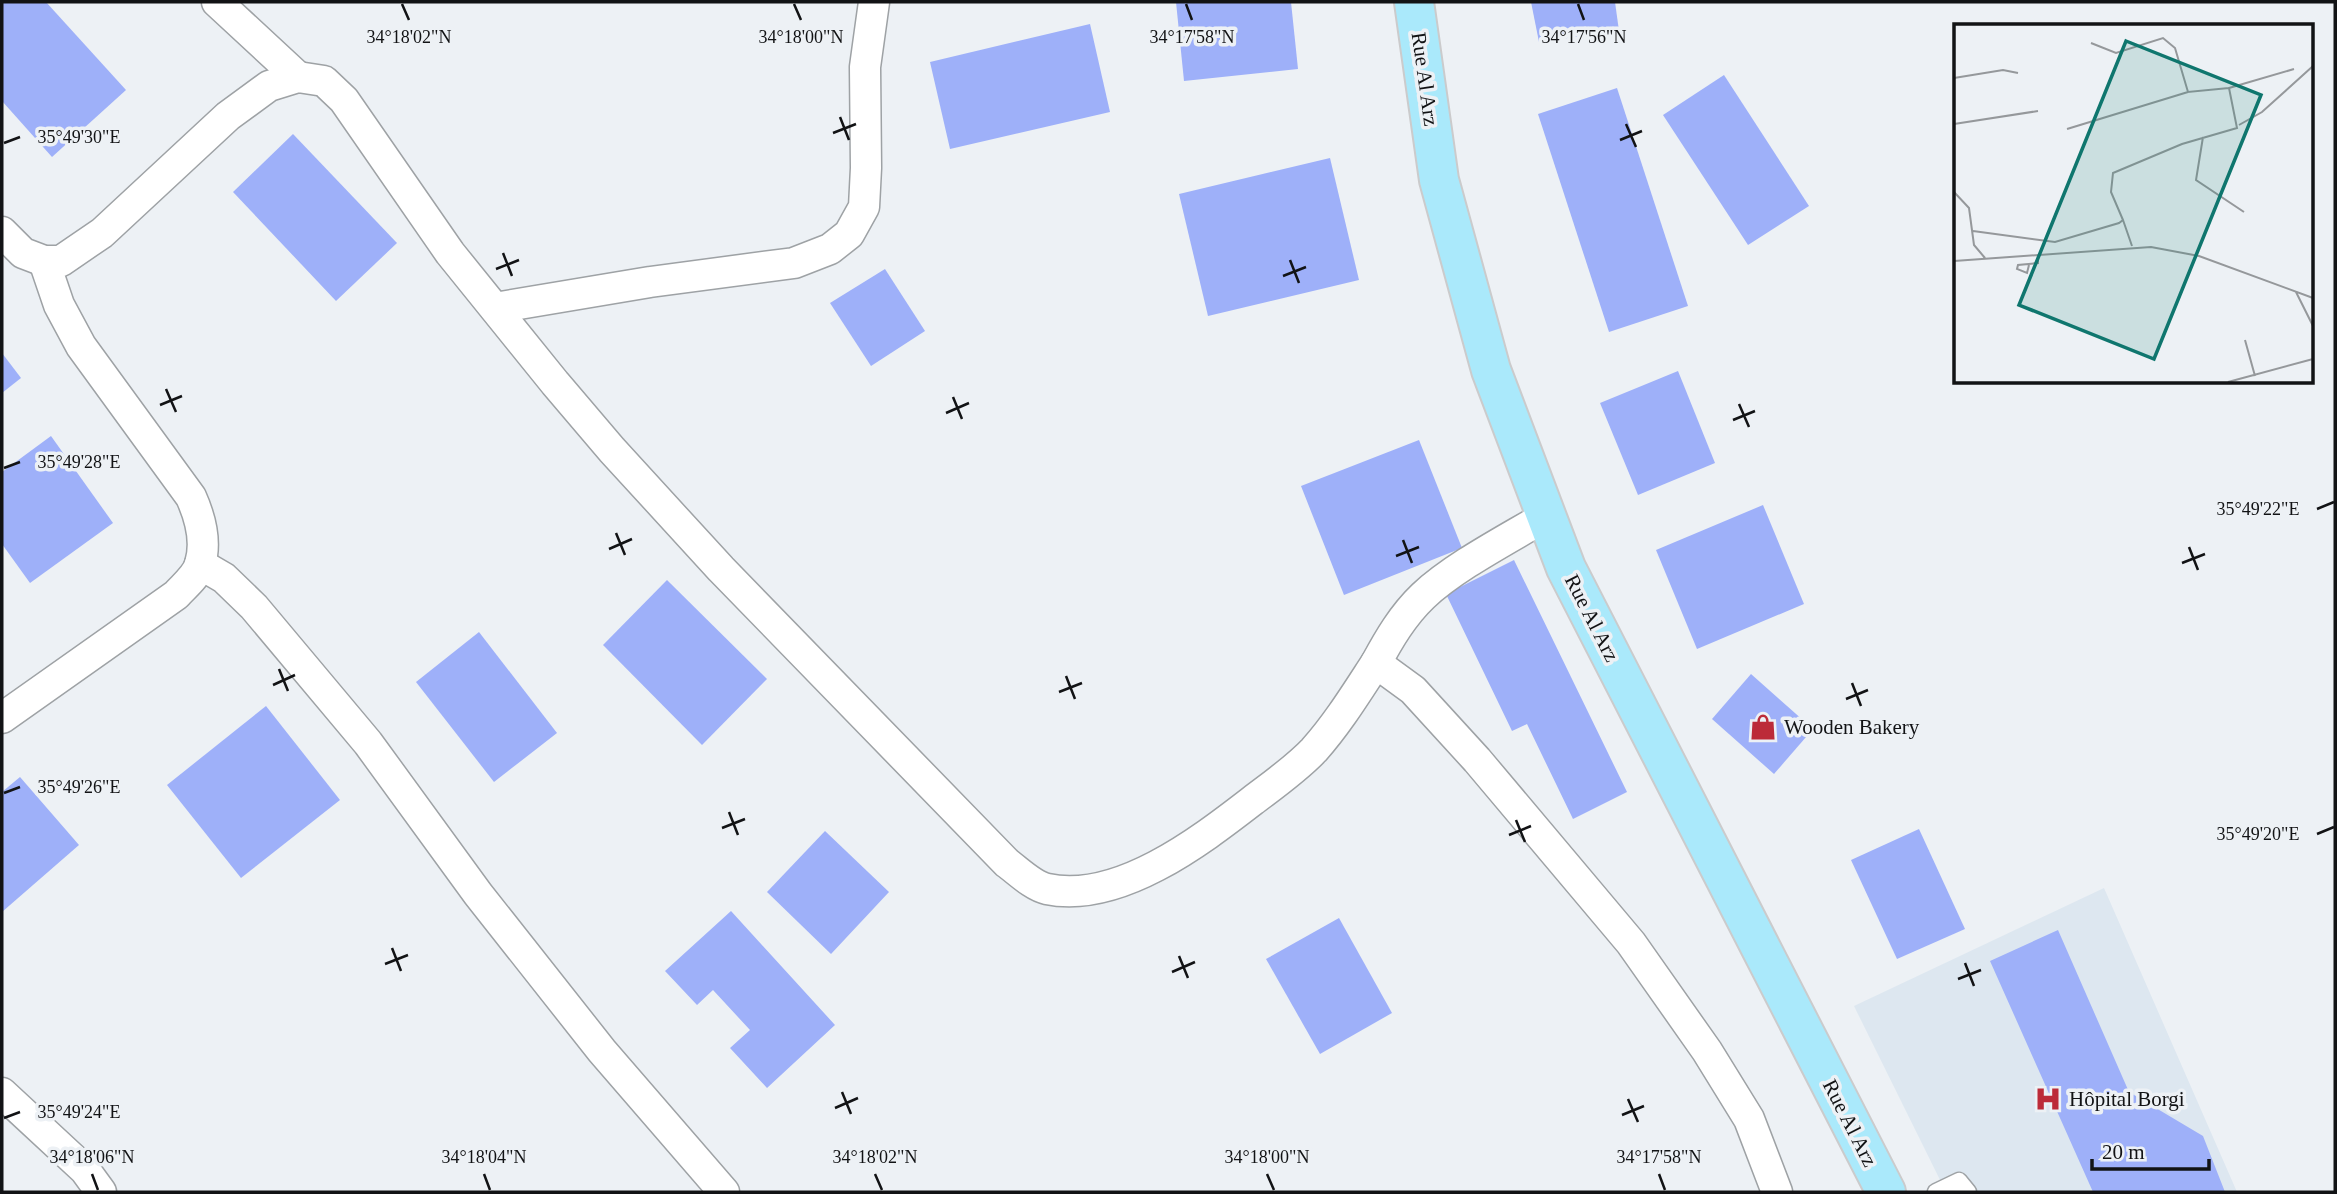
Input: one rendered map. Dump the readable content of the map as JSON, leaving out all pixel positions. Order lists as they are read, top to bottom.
{
  "streets": {
    "main road": ["Rue Al Arz"]
  },
  "places": {
    "shop": ["Wooden Bakery"],
    "hospital": ["Hôpital Borgi"]
  },
  "scale_bar": "20 m",
  "coordinates": [
    "34°18'02\"N",
    "34°18'00\"N",
    "34°17'58\"N",
    "34°17'56\"N",
    "35°49'30\"E",
    "35°49'28\"E",
    "35°49'22\"E",
    "35°49'26\"E",
    "35°49'20\"E",
    "35°49'24\"E",
    "34°18'06\"N",
    "34°18'04\"N"
  ]
}
